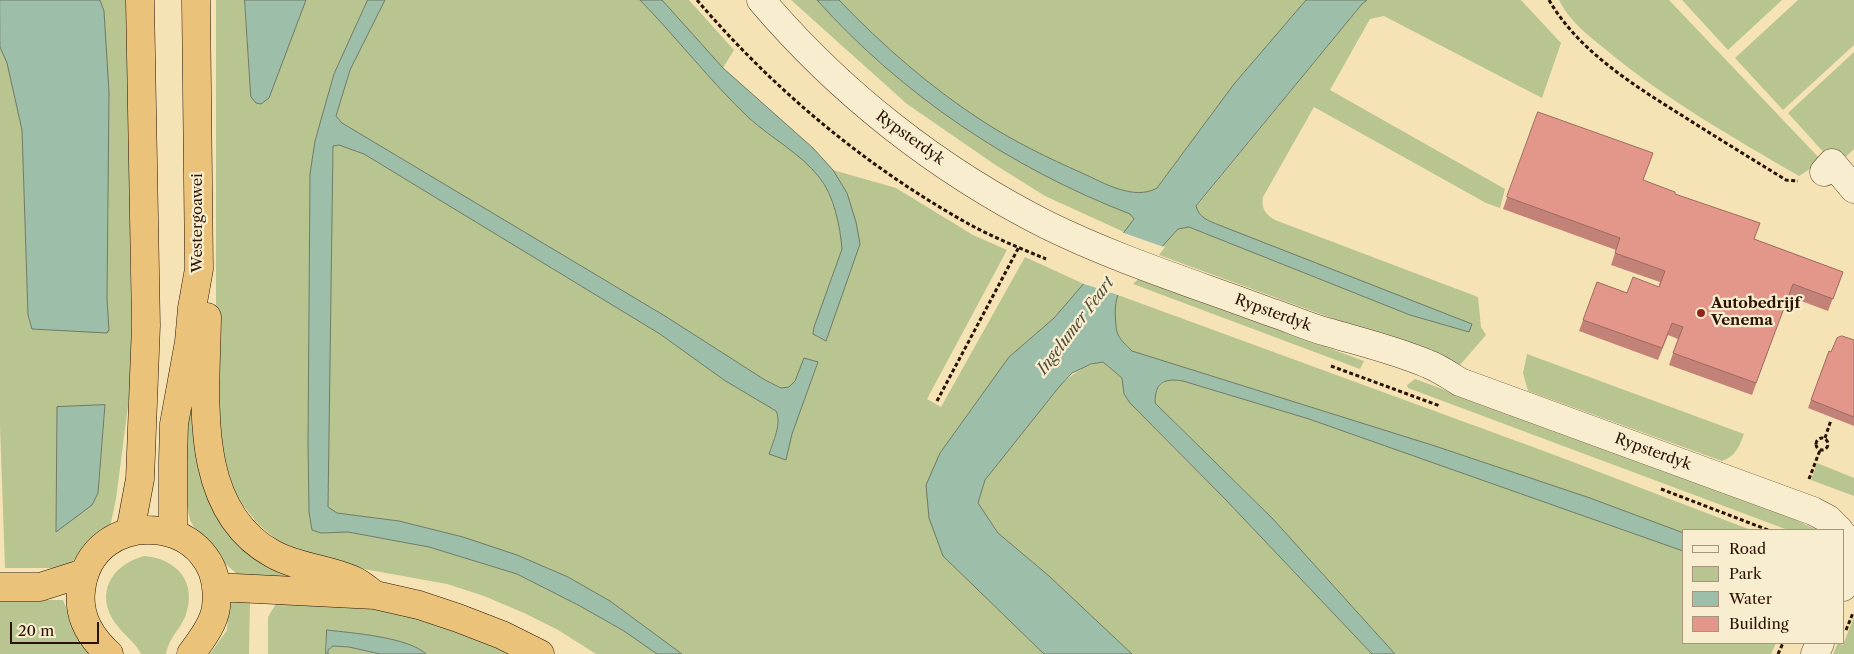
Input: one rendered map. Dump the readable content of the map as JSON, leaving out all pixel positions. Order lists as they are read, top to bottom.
{
  "streets": {
    "highway": ["Westergoawei"],
    "street": ["Rypsterdyk"]
  },
  "water": ["Ingelumer Feart"],
  "places": ["Autobedrijf Venema"],
  "legend": [
    "Road",
    "Park",
    "Water",
    "Building"
  ],
  "scale_bar": "20 m"
}
